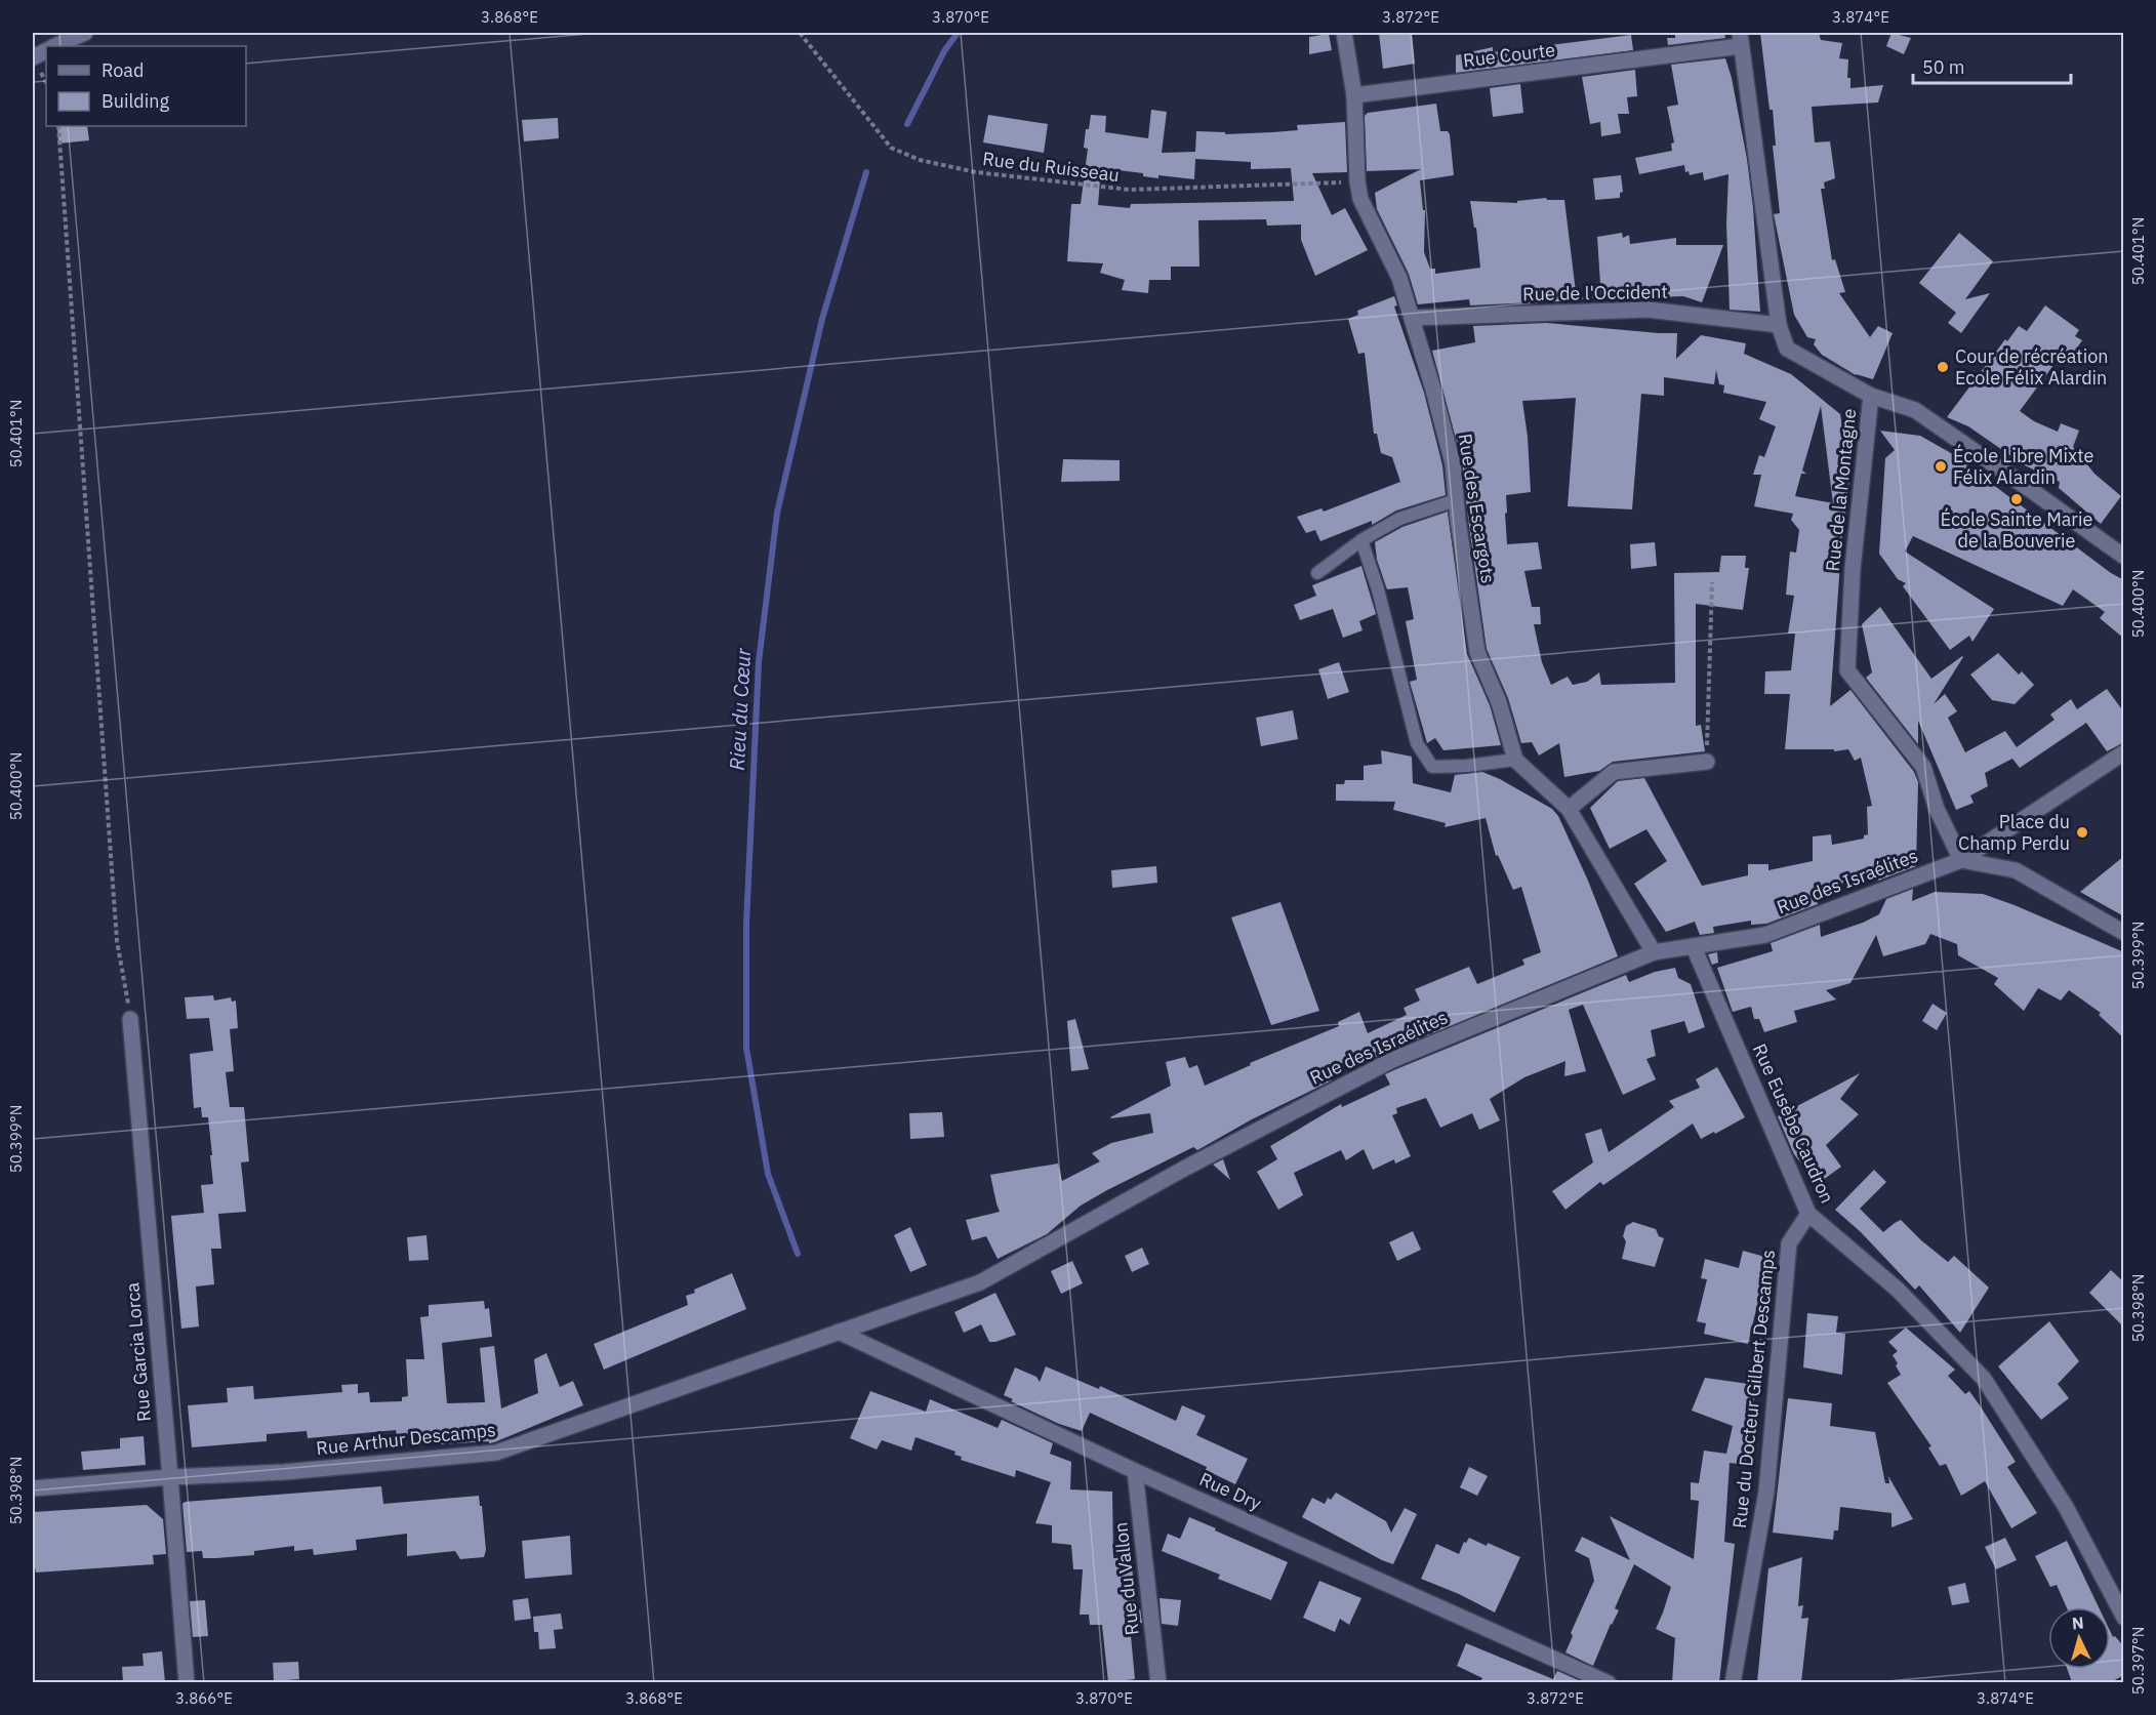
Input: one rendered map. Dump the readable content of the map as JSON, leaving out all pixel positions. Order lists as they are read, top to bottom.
{
  "streets": {
    "street": [
      "Rue Courte",
      "Rue de l'Occident",
      "Rue de la Montagne",
      "Rue des Escargots",
      "Rue des Israélites",
      "Rue Eusèbe Caudron",
      "Rue Garcia Lorca",
      "Rue du Docteur Gilbert Descamps",
      "Rue Arthur Descamps",
      "Rue Dry",
      "Rue du Vallon"
    ],
    "path": ["Rue du Ruisseau"]
  },
  "crossings": [
    ["Rue Courte", "Rue de la Montagne"],
    ["Rue Courte", "Rue des Escargots"],
    ["Rue du Ruisseau", "Rue des Escargots"],
    ["Rue de l'Occident", "Rue de la Montagne"],
    ["Rue de l'Occident", "Rue des Escargots"],
    ["Rue de la Montagne", "Rue des Israélites"],
    ["Rue des Escargots", "Rue des Israélites"],
    ["Rue des Israélites", "Rue Eusèbe Caudron"],
    ["Rue des Israélites", "Rue Arthur Descamps"],
    ["Rue des Israélites", "Rue Dry"],
    ["Rue Eusèbe Caudron", "Rue du Docteur Gilbert Descamps"],
    ["Rue Garcia Lorca", "Rue Arthur Descamps"],
    ["Rue Arthur Descamps", "Rue Dry"],
    ["Rue Dry", "Rue du Vallon"]
  ],
  "water": ["Rieu du Cœur"],
  "places": [
    "Cour de récréation Ecole Félix Alardin",
    "École Libre Mixte Félix Alardin",
    "École Sainte Marie de la Bouverie",
    "Place du Champ Perdu"
  ],
  "legend": ["Road", "Building"],
  "scale_bar": "50 m",
  "north": "top",
  "coordinates": [
    "3.868°E",
    "3.870°E",
    "3.872°E",
    "3.874°E",
    "50.401°N",
    "50.400°N",
    "50.399°N",
    "50.398°N",
    "50.397°N",
    "3.866°E"
  ]
}
